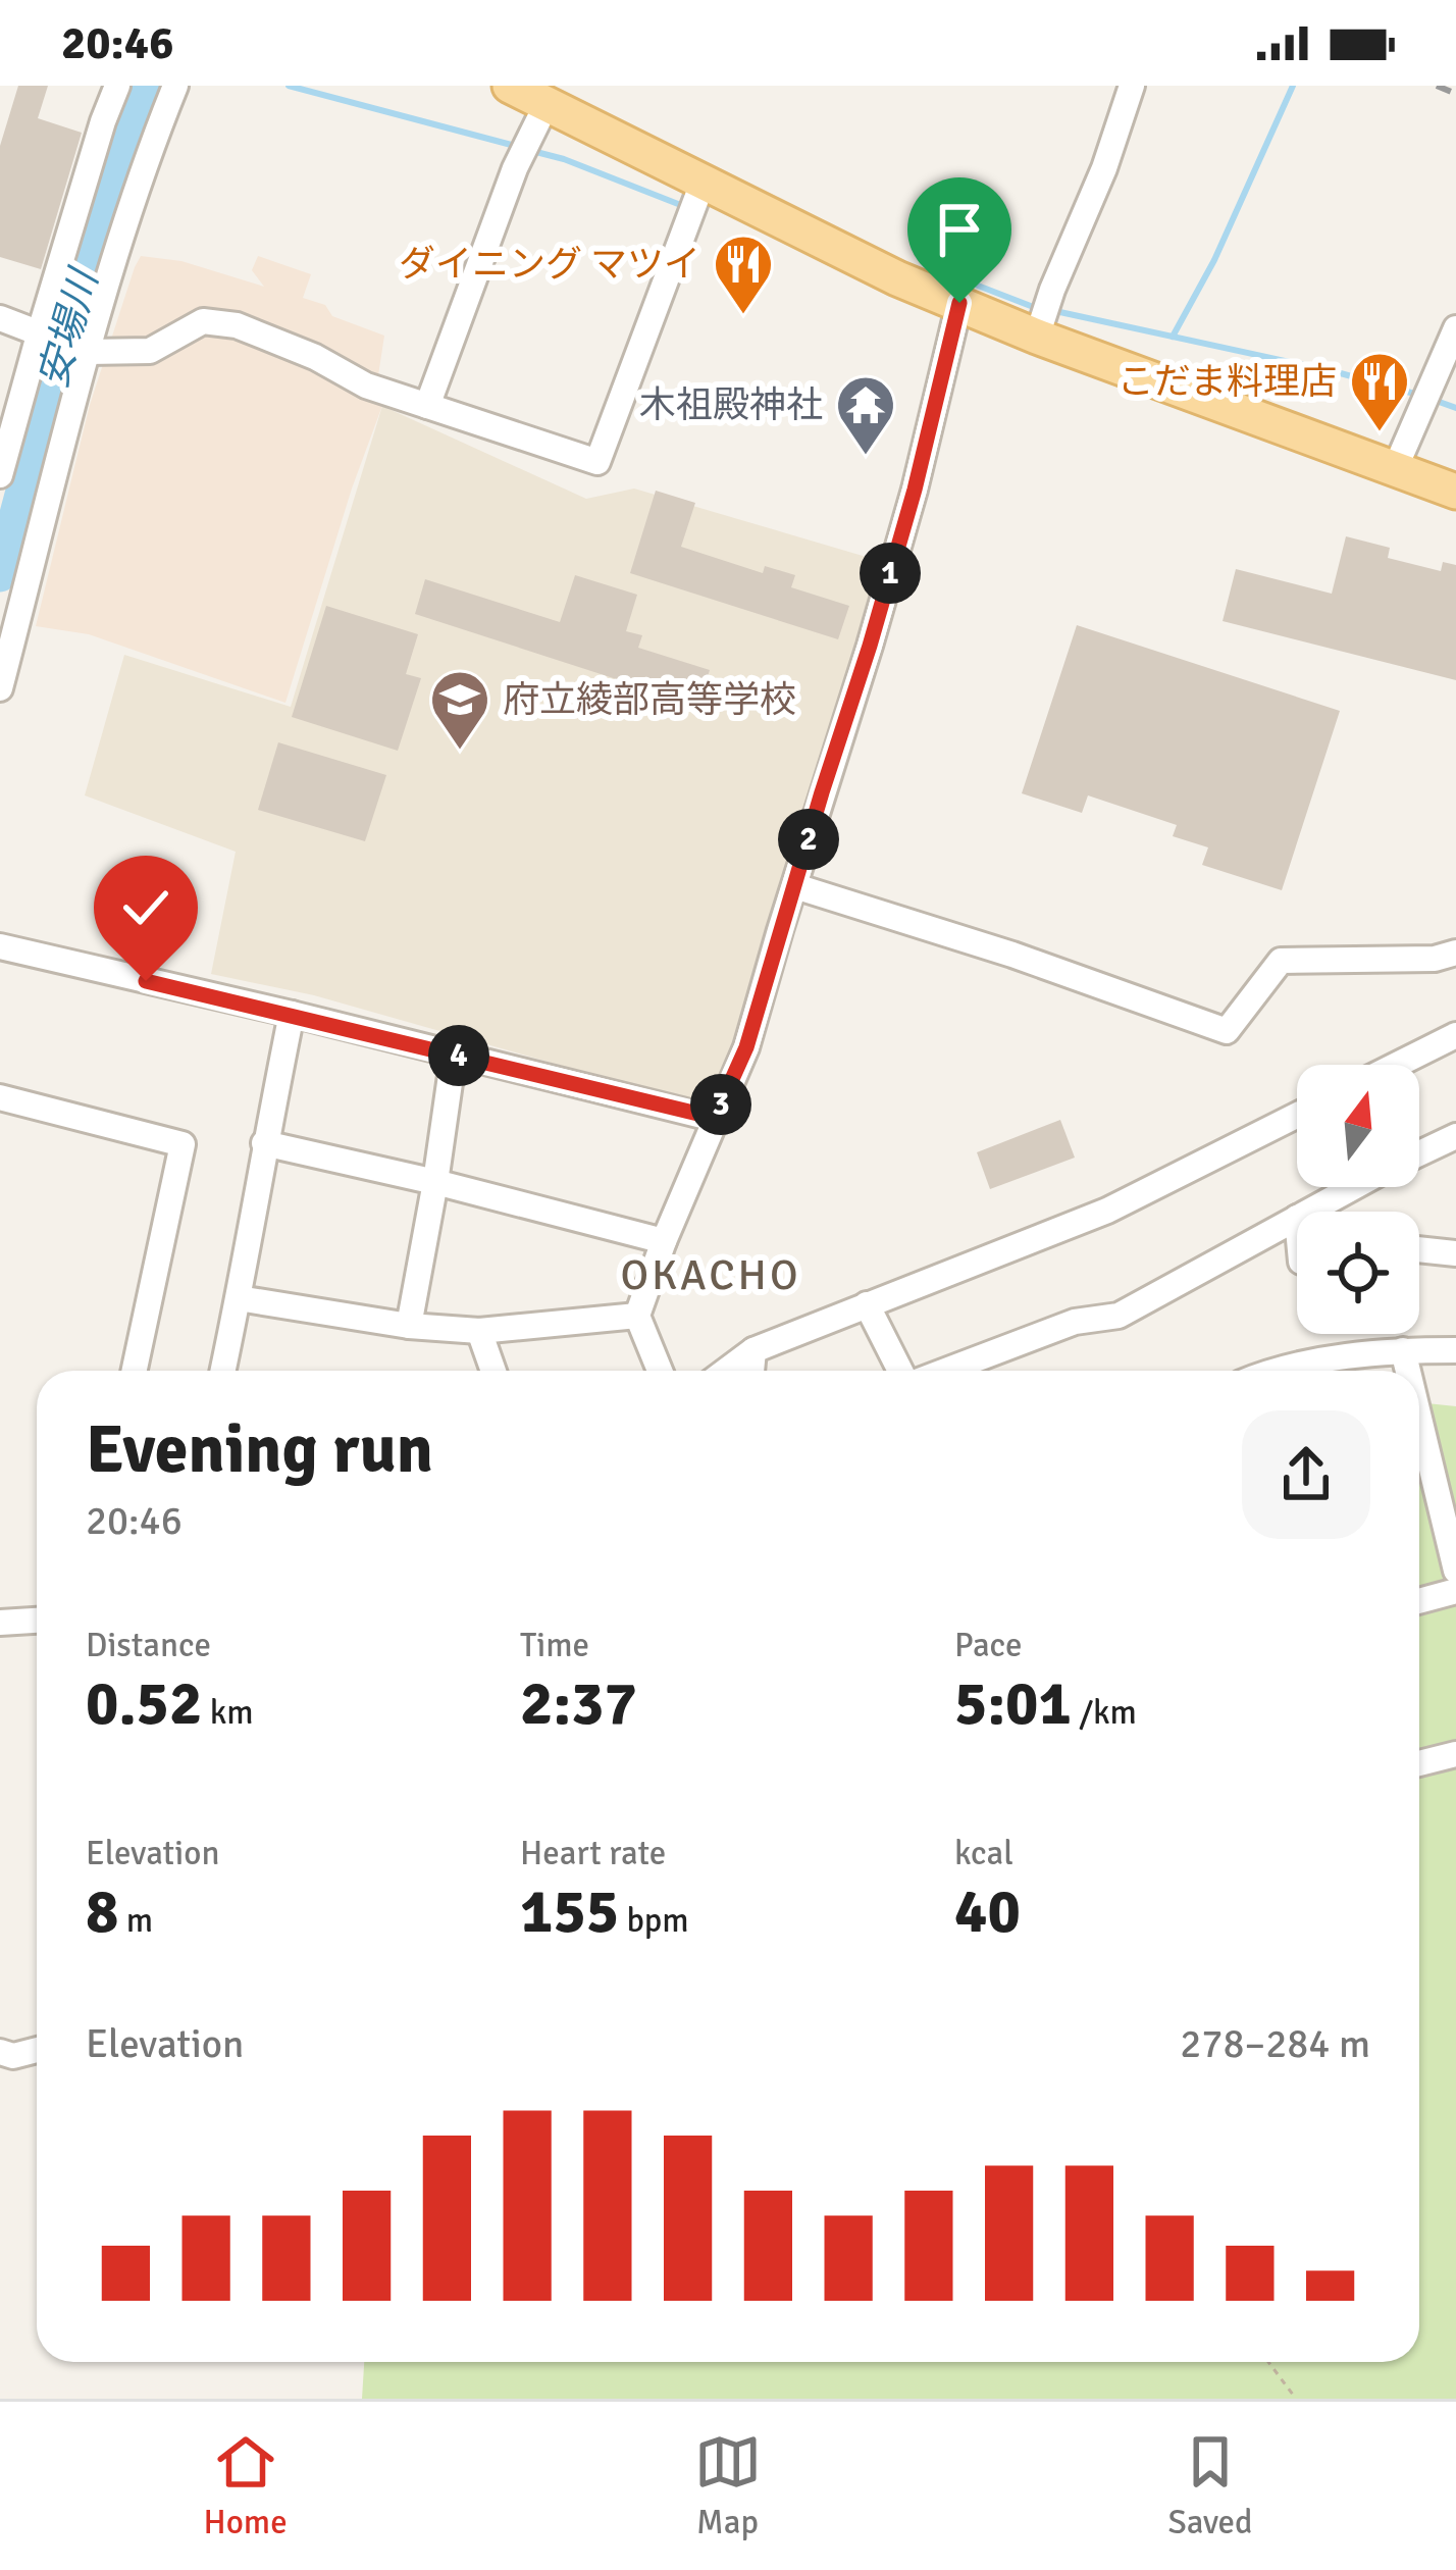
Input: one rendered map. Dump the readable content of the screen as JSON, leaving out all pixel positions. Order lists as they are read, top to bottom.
{
  "districts": ["OKACHO"],
  "water": ["安場川"],
  "places": {
    "restaurant": ["ダイニング マツイ", "こだま料理店"],
    "temple": ["木祖殿神社"],
    "school or university": ["府立綾部高等学校"]
  },
  "north": "top",
  "page": {
    "status": "20:46",
    "pins": [
      "1",
      "2",
      "4",
      "3"
    ],
    "heading": ["Evening run", "20:46"],
    "stats": [
      ["Distance", "0.52 km"],
      ["Time", "2:37"],
      ["Pace", "5:01 /km"],
      ["Elevation", "8 m"],
      ["Heart rate", "155 bpm"],
      ["kcal", "40"]
    ],
    "chart": ["Elevation", "278–284 m"],
    "tabs": ["Home", "Map", "Saved"]
  }
}
